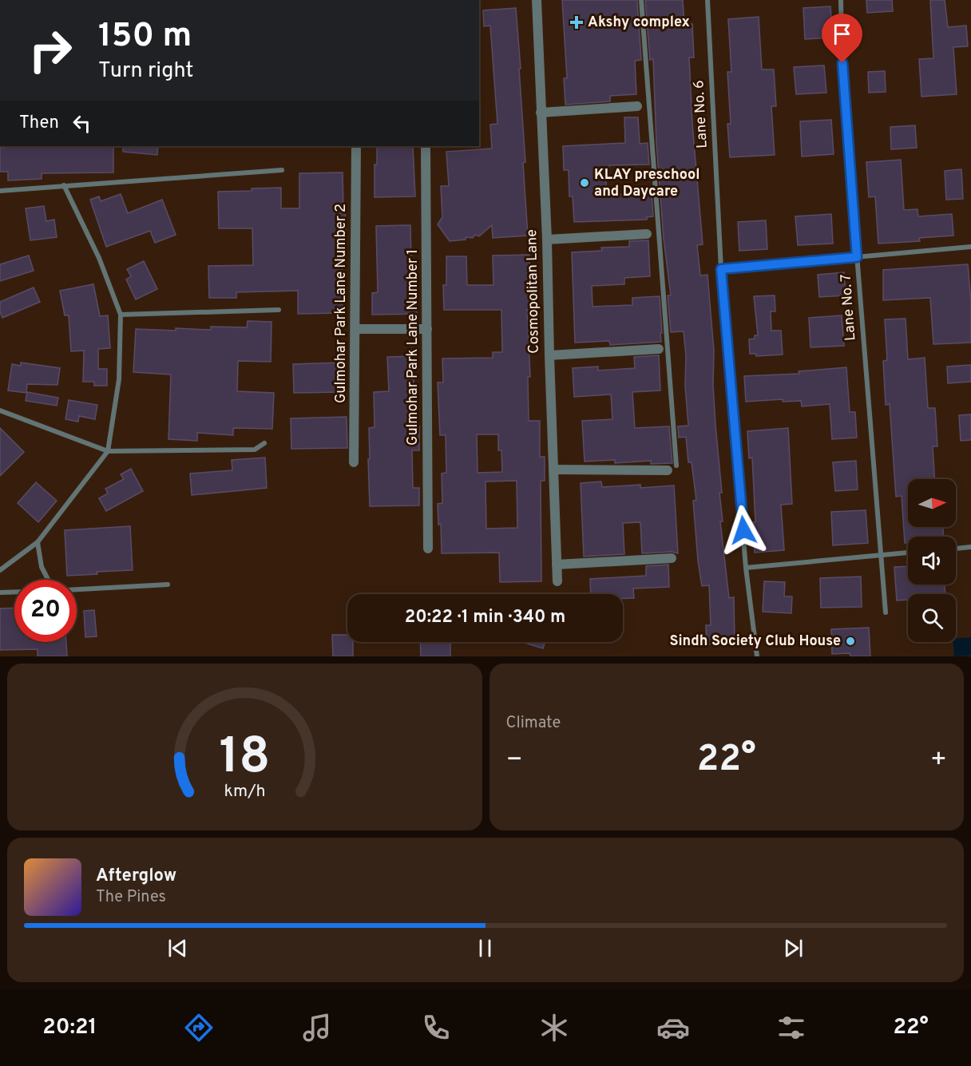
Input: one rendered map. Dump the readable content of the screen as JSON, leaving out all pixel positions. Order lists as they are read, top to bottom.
{
  "streets": {
    "street": ["Cosmopolitan Lane", "Gulmohar Park Lane Number 2", "Gulmohar Park Lane Number 1"],
    "lane": ["Lane No. 6", "Lane No. 7"]
  },
  "places": {
    "health": ["Akshy complex"],
    "other": ["KLAY preschool and Daycare", "Sindh Society Club House"]
  },
  "north": "right",
  "page": {
    "turn": ["150 m", "Turn right"],
    "then": "Then",
    "limit": "20",
    "trip": "20:22 · 1 min · 340 m",
    "tile": "Climate",
    "heat": ["−", "22°", "+"],
    "song": ["Afterglow", "The Pines"],
    "tabs": ["20:21", "22°"],
    "gauge": ["18", "km/h"]
  }
}
